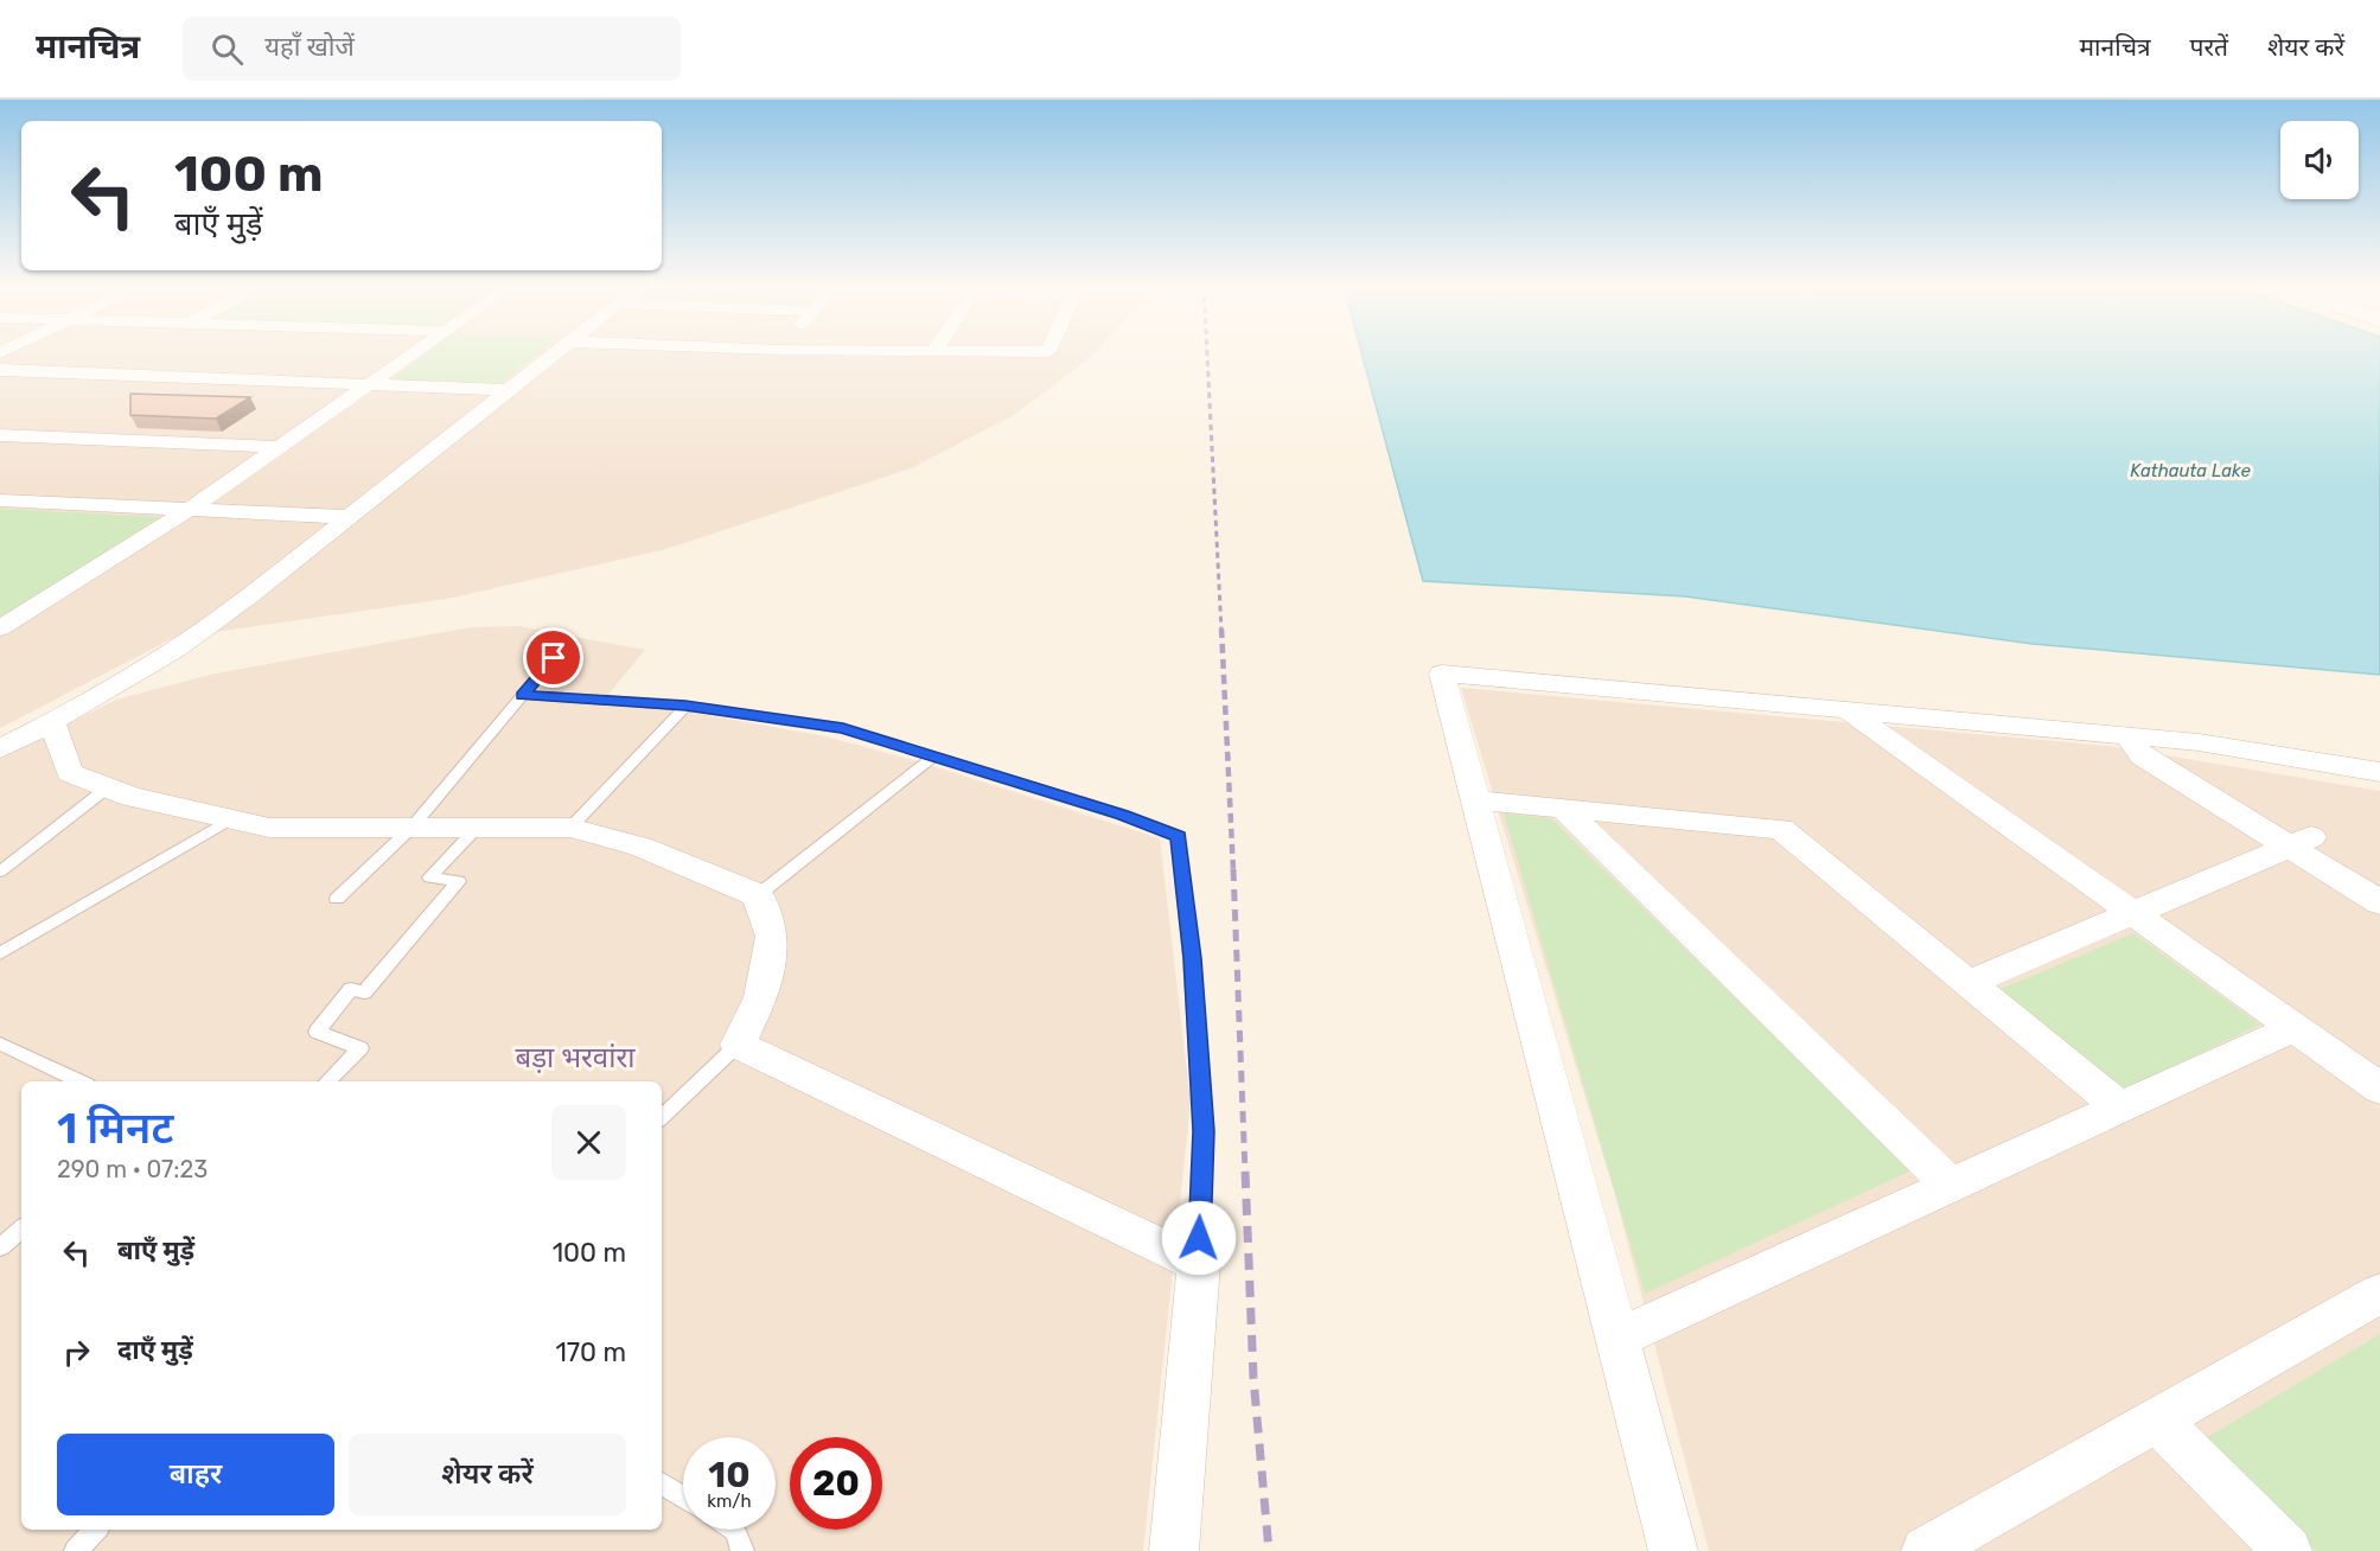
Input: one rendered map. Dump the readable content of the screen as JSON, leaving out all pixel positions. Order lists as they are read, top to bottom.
{
  "districts": ["बड़ा भरवांरा"],
  "water": ["Kathauta Lake"],
  "page": {
    "header": "मानचित्र",
    "search": "यहाँ खोजें",
    "nav": ["मानचित्र", "परतें", "शेयर करें"],
    "turn": ["100 m", "बाएँ मुड़ें"],
    "heading": ["1 मिनट", "290 m · 07:23"],
    "list": [
      {
        "name": "बाएँ मुड़ें",
        "value": "100 m"
      },
      {
        "name": "दाएँ मुड़ें",
        "value": "170 m"
      }
    ],
    "buttons": ["बाहर", "शेयर करें"],
    "speed": "10 km/h",
    "limit": "20"
  }
}
